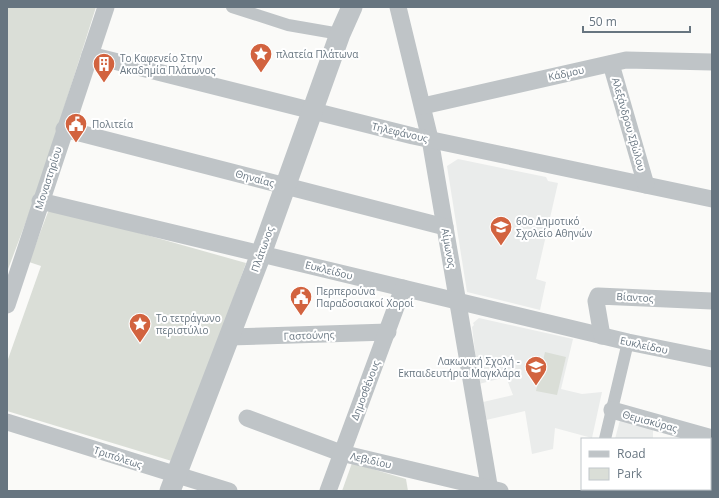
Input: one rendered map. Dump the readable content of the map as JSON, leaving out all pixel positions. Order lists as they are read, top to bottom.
{
  "streets": {
    "street": [
      "Κάδμου",
      "Αλεξάνδρου Σβώλου",
      "Τηλεφάνους",
      "Μοναστηρίου",
      "Θηναίας",
      "Αίμωνος",
      "Πλάτωνος",
      "Ευκλείδου",
      "Βίαντος",
      "Γαστούνης",
      "Δημοσθένους",
      "Θεμισκύρας",
      "Τριπόλεως",
      "Λεβιδίου"
    ]
  },
  "crossings": [
    ["Κάδμου", "Αλεξάνδρου Σβώλου"],
    ["Κάδμου", "Αίμωνος"],
    ["Αλεξάνδρου Σβώλου", "Τηλεφάνους"],
    ["Τηλεφάνους", "Μοναστηρίου"],
    ["Τηλεφάνους", "Αίμωνος"],
    ["Τηλεφάνους", "Πλάτωνος"],
    ["Μοναστηρίου", "Θηναίας"],
    ["Μοναστηρίου", "Ευκλείδου"],
    ["Θηναίας", "Αίμωνος"],
    ["Θηναίας", "Πλάτωνος"],
    ["Αίμωνος", "Ευκλείδου"],
    ["Αίμωνος", "Λεβιδίου"],
    ["Πλάτωνος", "Ευκλείδου"],
    ["Πλάτωνος", "Γαστούνης"],
    ["Πλάτωνος", "Τριπόλεως"],
    ["Ευκλείδου", "Βίαντος"],
    ["Ευκλείδου", "Δημοσθένους"],
    ["Γαστούνης", "Δημοσθένους"],
    ["Δημοσθένους", "Λεβιδίου"]
  ],
  "places": {
    "place": ["πλατεία Πλάτωνα", "Το τετράγωνο περιστύλιο"],
    "building": ["Το Καφενείο Στην Ακαδημία Πλάτωνος"],
    "public building": ["Πολιτεία", "Περπερούνα Παραδοσιακοί Χοροί"],
    "school or university": ["60ο Δημοτικό Σχολείο Αθηνών", "Λακωνική Σχολή - Εκπαιδευτήρια Μαγκλάρα"]
  },
  "legend": ["Road", "Park"],
  "scale_bar": "50 m"
}
